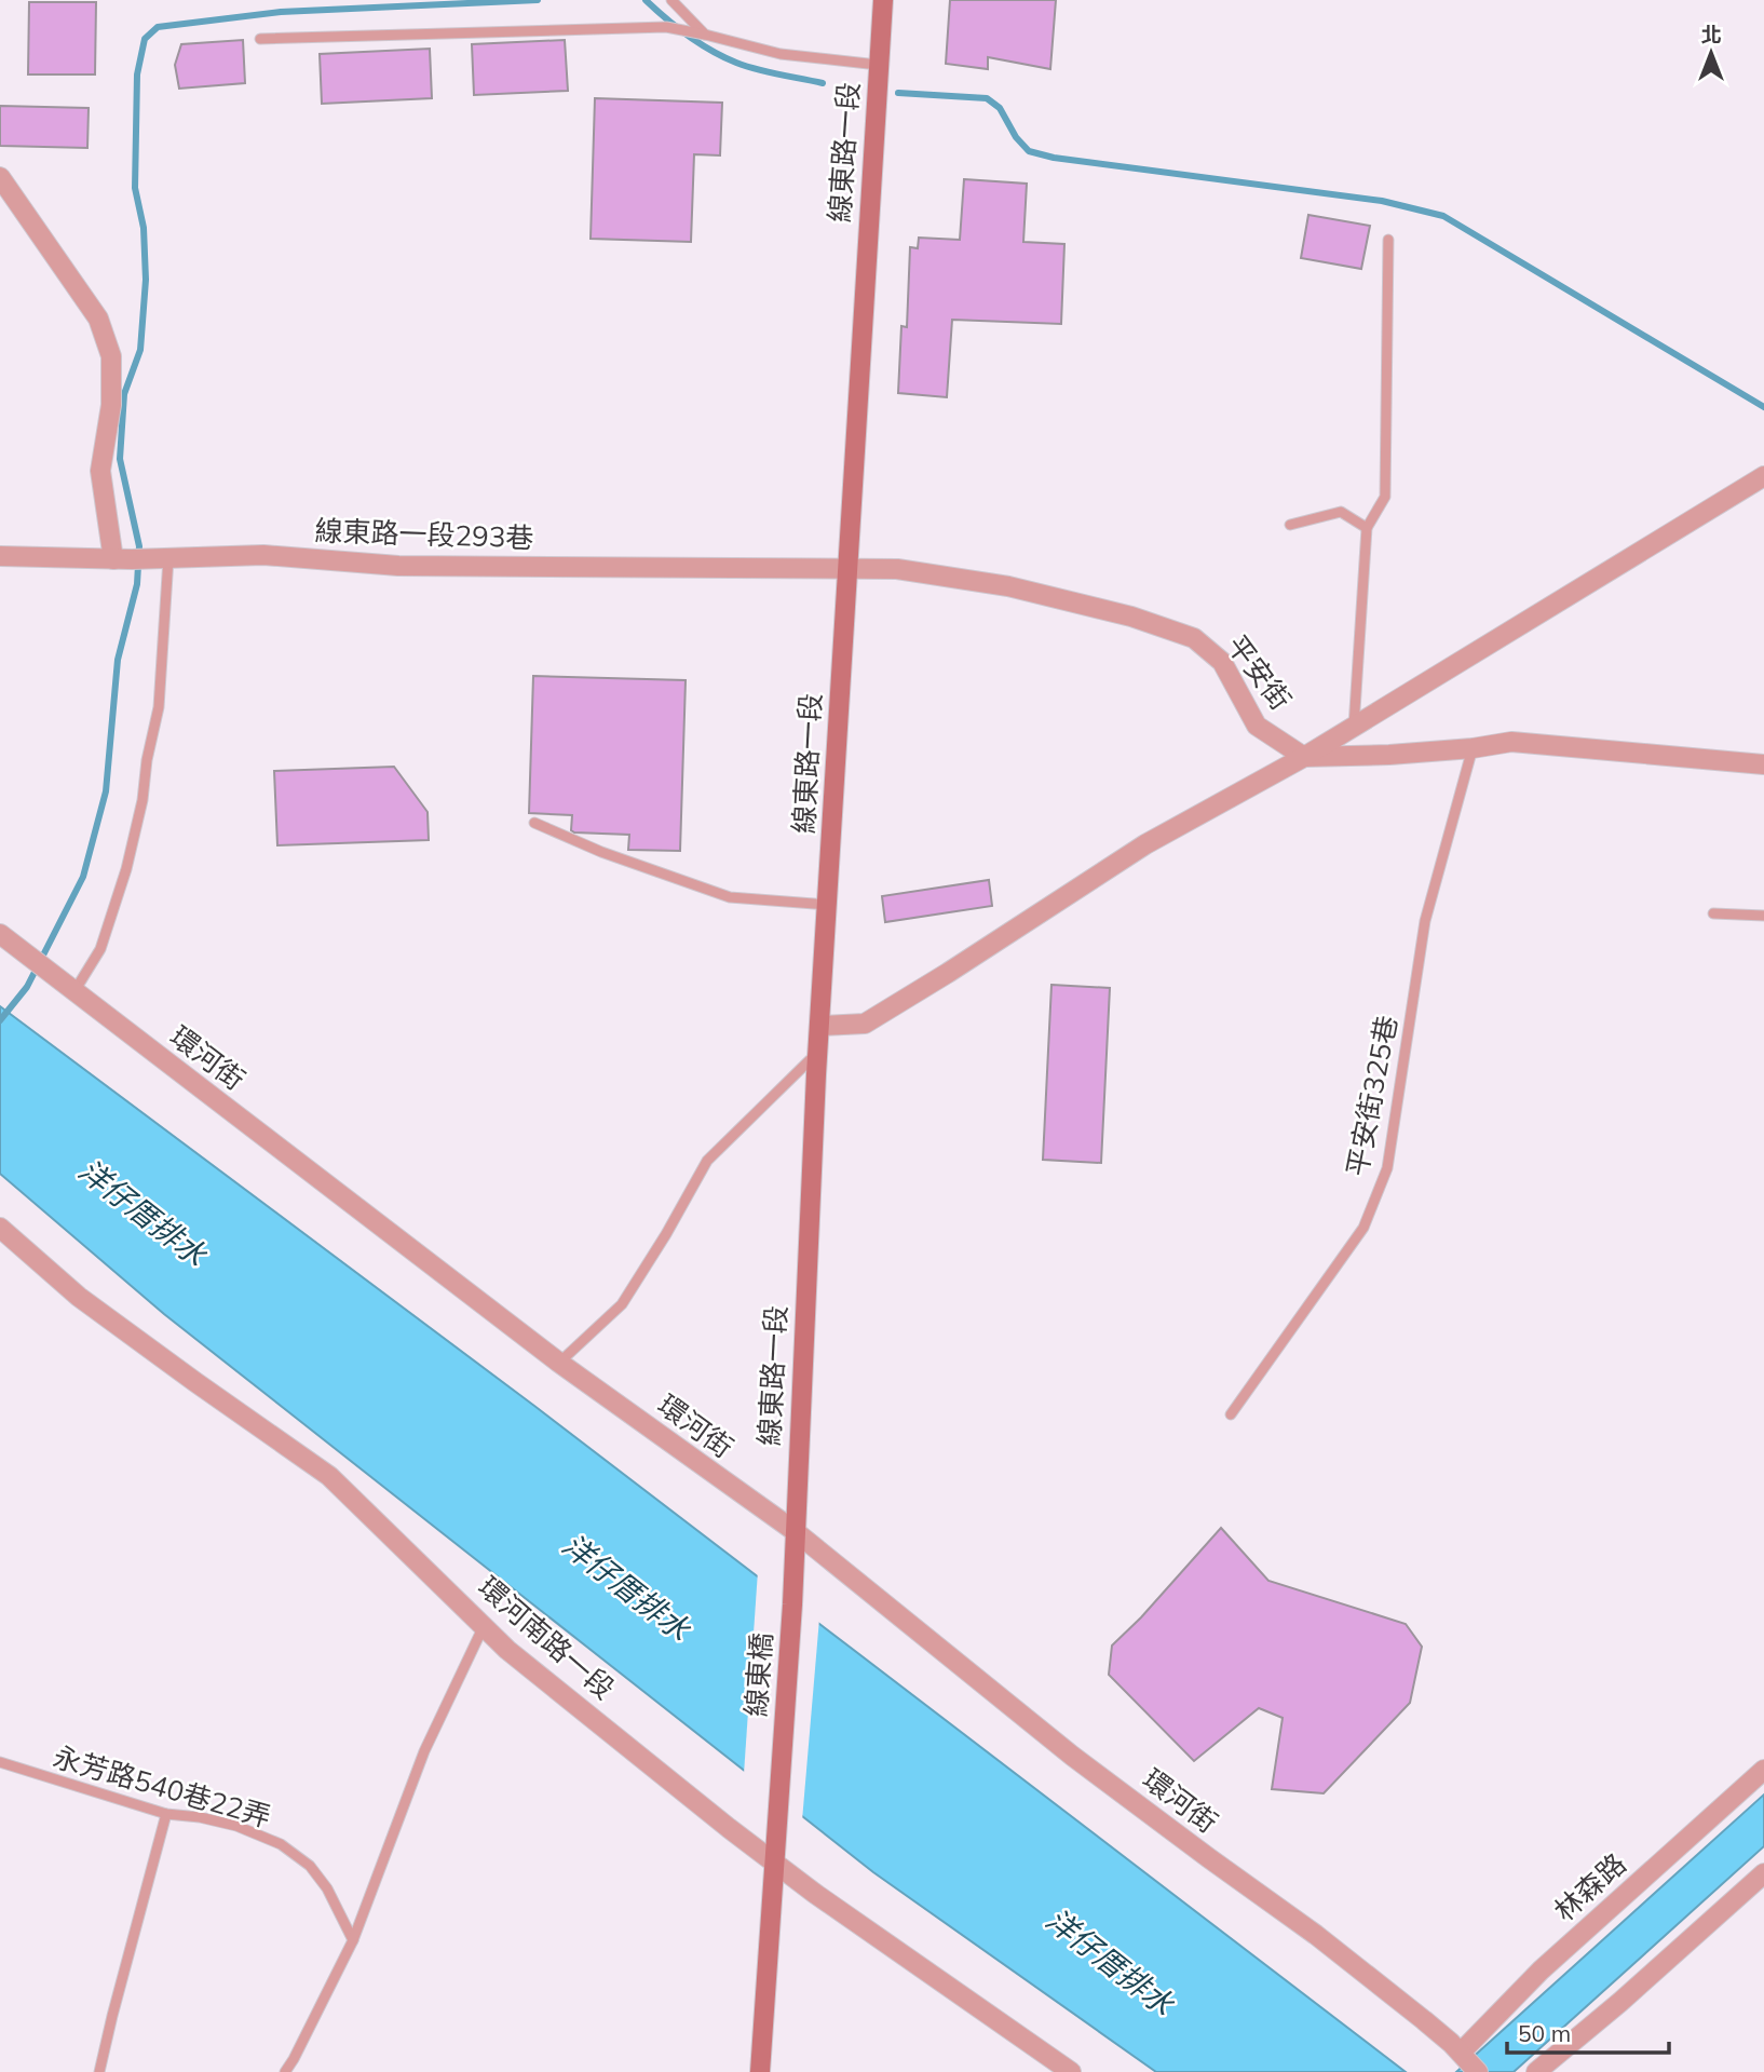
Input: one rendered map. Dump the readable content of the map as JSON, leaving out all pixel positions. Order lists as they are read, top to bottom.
{
  "streets": {
    "main road": ["線東路一段", "線東橋"],
    "street": [
      "線東路一段293巷",
      "平安街",
      "環河街",
      "環河南路一段",
      "林森路"
    ],
    "lane": ["平安街325巷", "永芳路540巷22弄"]
  },
  "crossings": [
    ["線東路一段", "線東路一段293巷"],
    ["線東路一段", "平安街"],
    ["線東路一段", "環河街"],
    ["線東路一段", "線東橋"],
    ["線東路一段293巷", "平安街"],
    ["環河街", "線東橋"],
    ["環河街", "林森路"],
    ["環河南路一段", "線東橋"]
  ],
  "water": ["洋仔厝排水"],
  "scale_bar": "50 m",
  "north": "top"
}
